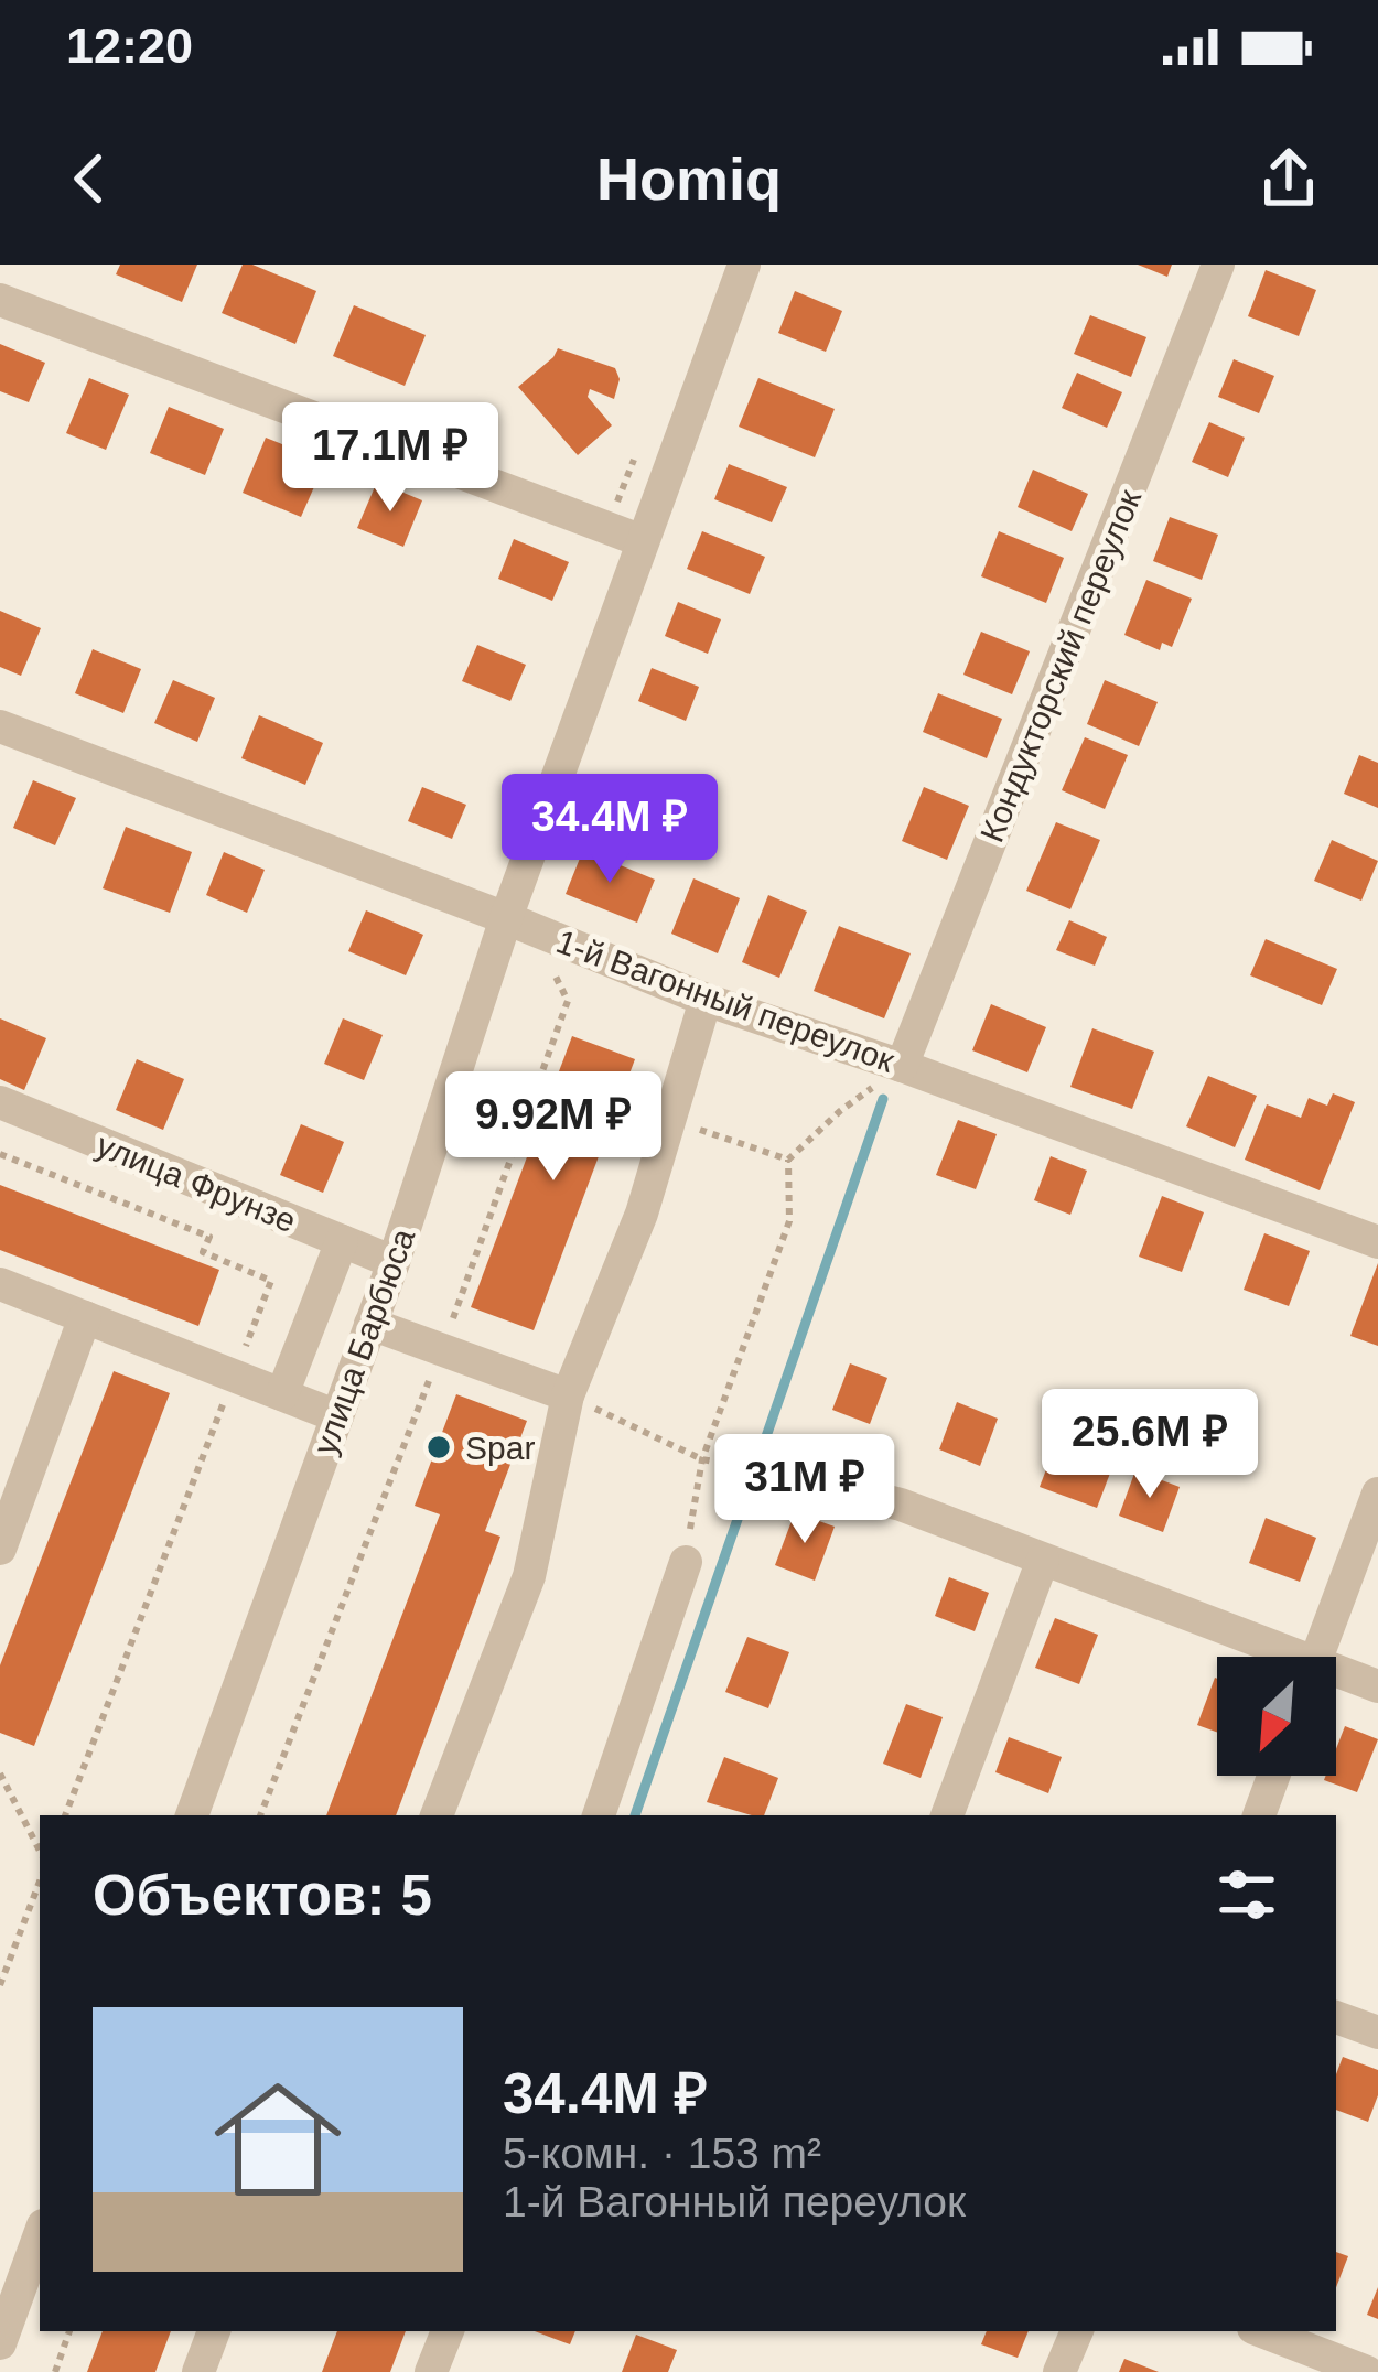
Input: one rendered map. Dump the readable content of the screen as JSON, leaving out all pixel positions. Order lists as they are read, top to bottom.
{
  "streets": {
    "street": [
      "Кондукторский переулок",
      "1-й Вагонный переулок",
      "улица Фрунзе",
      "улица Барбюса"
    ]
  },
  "crossings": [
    ["Кондукторский переулок", "1-й Вагонный переулок"],
    ["1-й Вагонный переулок", "улица Барбюса"],
    ["улица Фрунзе", "улица Барбюса"]
  ],
  "places": ["Spar"],
  "north": "bottom left",
  "page": {
    "status": "12:20",
    "header": "Homiq",
    "price": [
      "17.1M ₽",
      "34.4M ₽",
      "9.92M ₽",
      "25.6M ₽",
      "31M ₽"
    ],
    "heading": "Объектов: 5",
    "list": [
      {
        "name": "34.4M ₽",
        "note": "5-комн. · 153 m² · 1-й Вагонный переулок"
      }
    ]
  }
}
